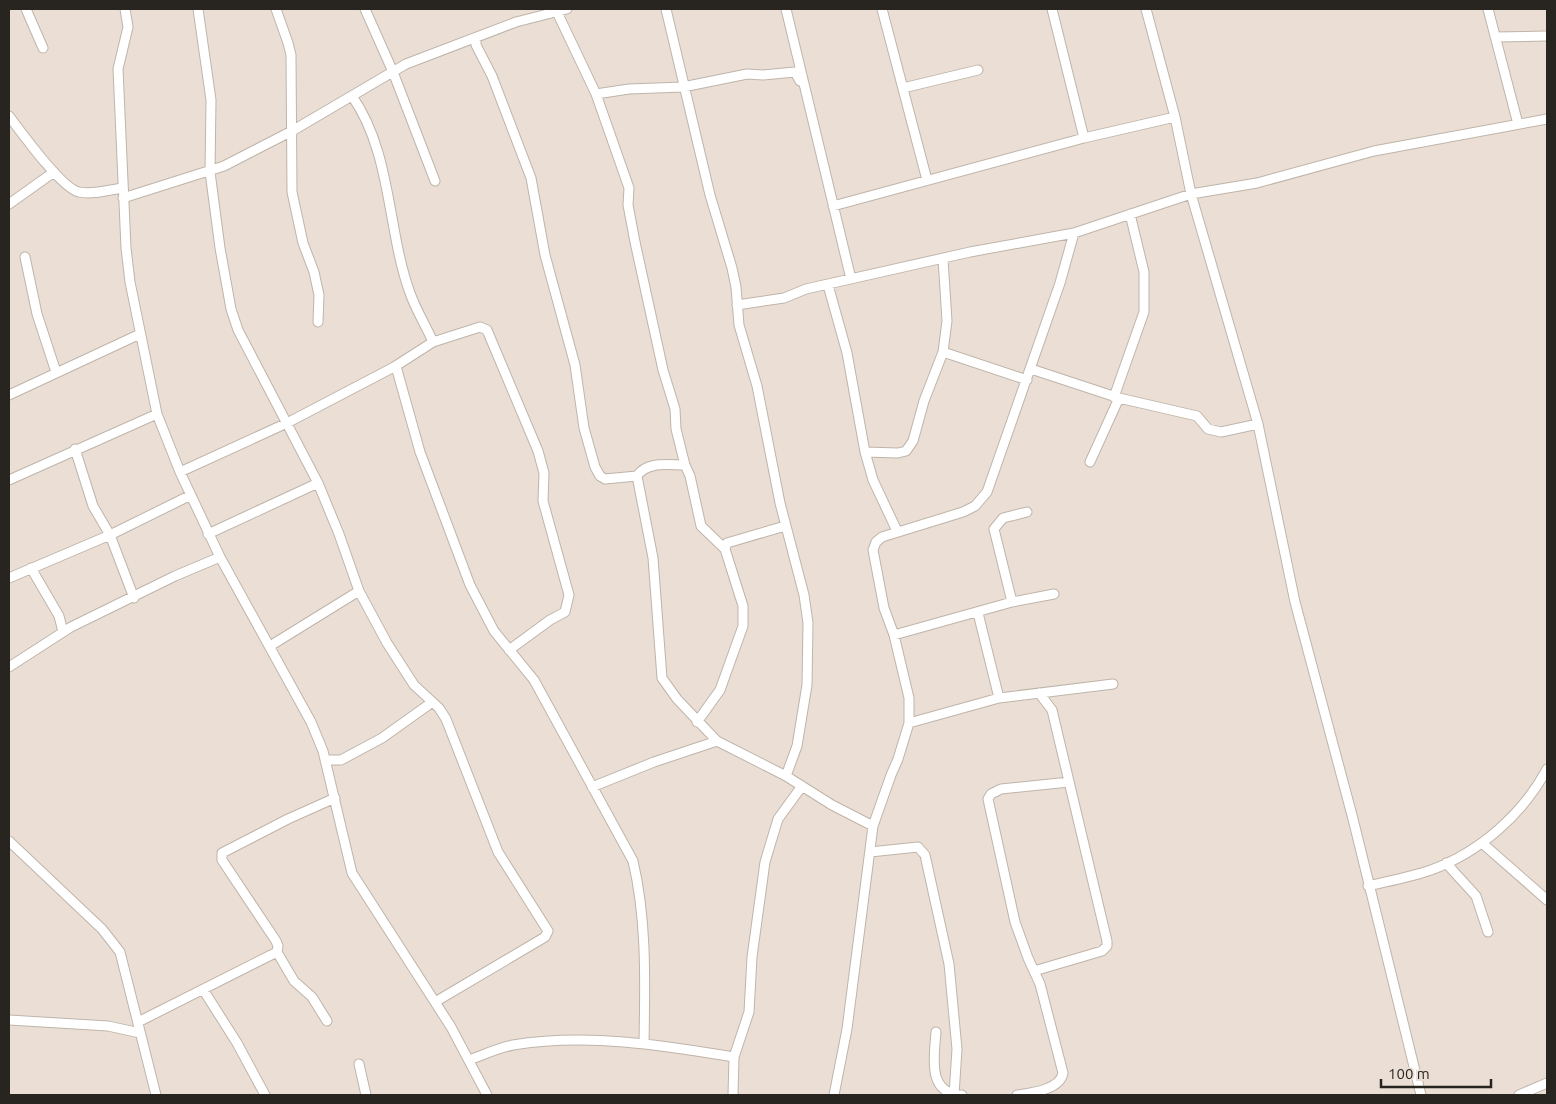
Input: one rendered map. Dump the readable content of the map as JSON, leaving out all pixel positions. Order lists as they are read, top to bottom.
{
  "scale_bar": "100 m"
}
